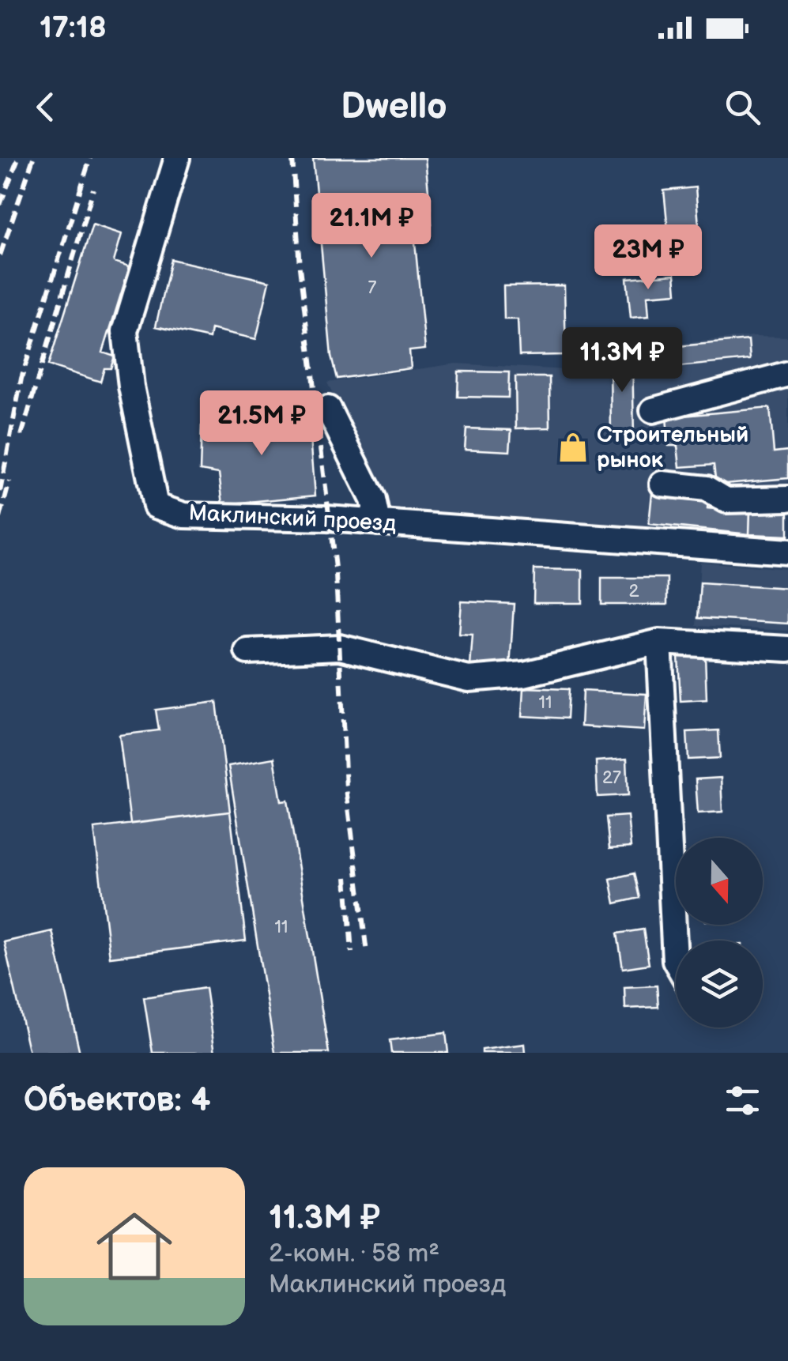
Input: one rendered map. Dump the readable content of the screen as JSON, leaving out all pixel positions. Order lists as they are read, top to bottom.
{
  "streets": {
    "street": ["Маклинский проезд"]
  },
  "places": {
    "shop": ["Строительный рынок"]
  },
  "house_numbers": [
    "7",
    "2",
    "11",
    "27",
    "11"
  ],
  "north": "bottom",
  "page": {
    "status": "17:18",
    "header": "Dwello",
    "price": [
      "21.1M ₽",
      "23M ₽",
      "11.3M ₽",
      "21.5M ₽"
    ],
    "heading": "Объектов: 4",
    "list": [
      {
        "name": "11.3M ₽",
        "note": "2-комн. · 58 m² · Маклинский проезд"
      }
    ]
  }
}
